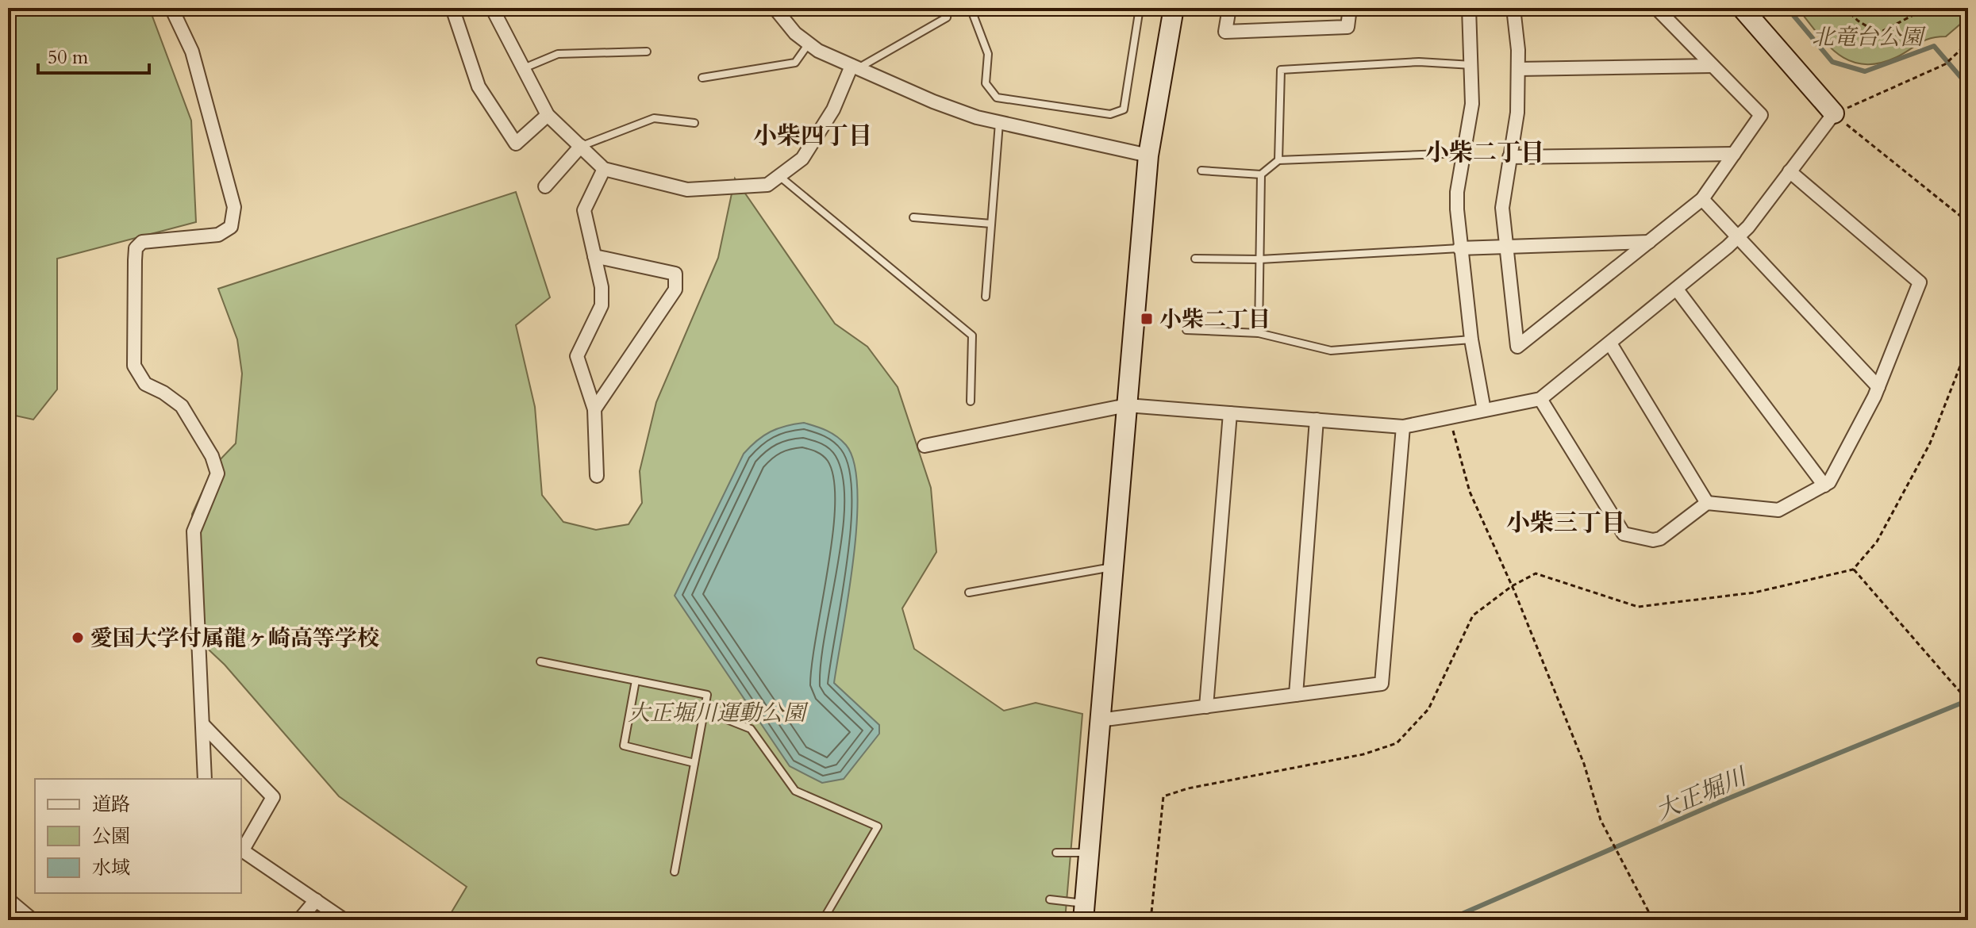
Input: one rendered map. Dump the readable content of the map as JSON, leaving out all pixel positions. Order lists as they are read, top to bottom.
{
  "districts": ["小柴四丁目", "小柴二丁目", "小柴三丁目"],
  "water": ["大正堀川"],
  "parks": ["北竜台公園", "大正堀川運動公園"],
  "places": {
    "transit": ["小柴二丁目"],
    "other": ["愛国大学付属龍ヶ崎高等学校"]
  },
  "legend": ["道路", "公園", "水域"],
  "scale_bar": "50 m"
}
